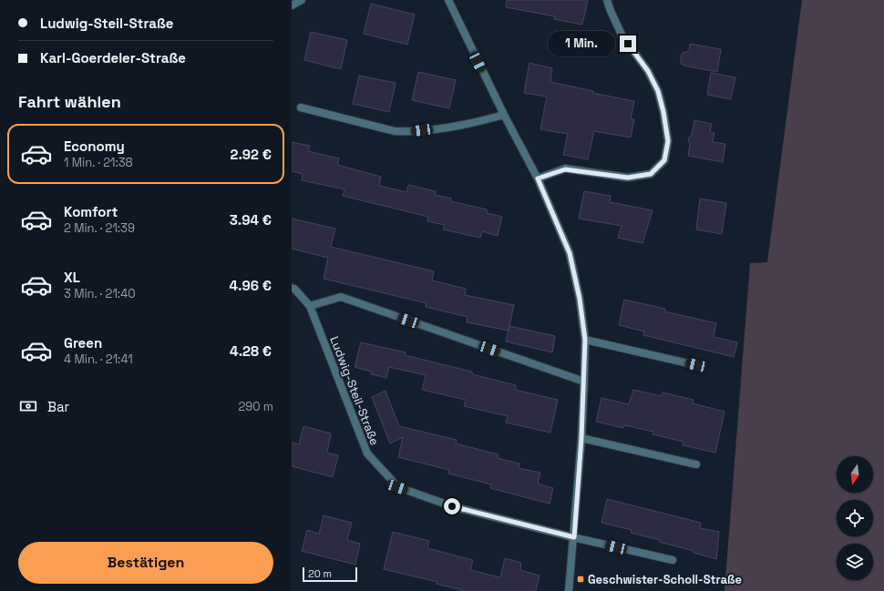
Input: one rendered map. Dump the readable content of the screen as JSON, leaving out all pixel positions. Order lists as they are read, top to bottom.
{
  "streets": {
    "street": ["Ludwig-Steil-Straße"]
  },
  "places": {
    "transit": ["Geschwister-Scholl-Straße"]
  },
  "scale_bar": "20 m",
  "north": "bottom",
  "page": {
    "banner": ["Ludwig-Steil-Straße", "Karl-Goerdeler-Straße"],
    "bubble": "1 Min.",
    "heading": "Fahrt wählen",
    "list": [
      {
        "name": "Economy",
        "note": "1 Min. · 21:38",
        "value": "2.92 €"
      },
      {
        "name": "Komfort",
        "note": "2 Min. · 21:39",
        "value": "3.94 €"
      },
      {
        "name": "XL",
        "note": "3 Min. · 21:40",
        "value": "4.96 €"
      },
      {
        "name": "Green",
        "note": "4 Min. · 21:41",
        "value": "4.28 €"
      }
    ],
    "pay": ["Bar", "290 m"],
    "buttons": "Bestätigen",
    "scale": "20 m"
  }
}
